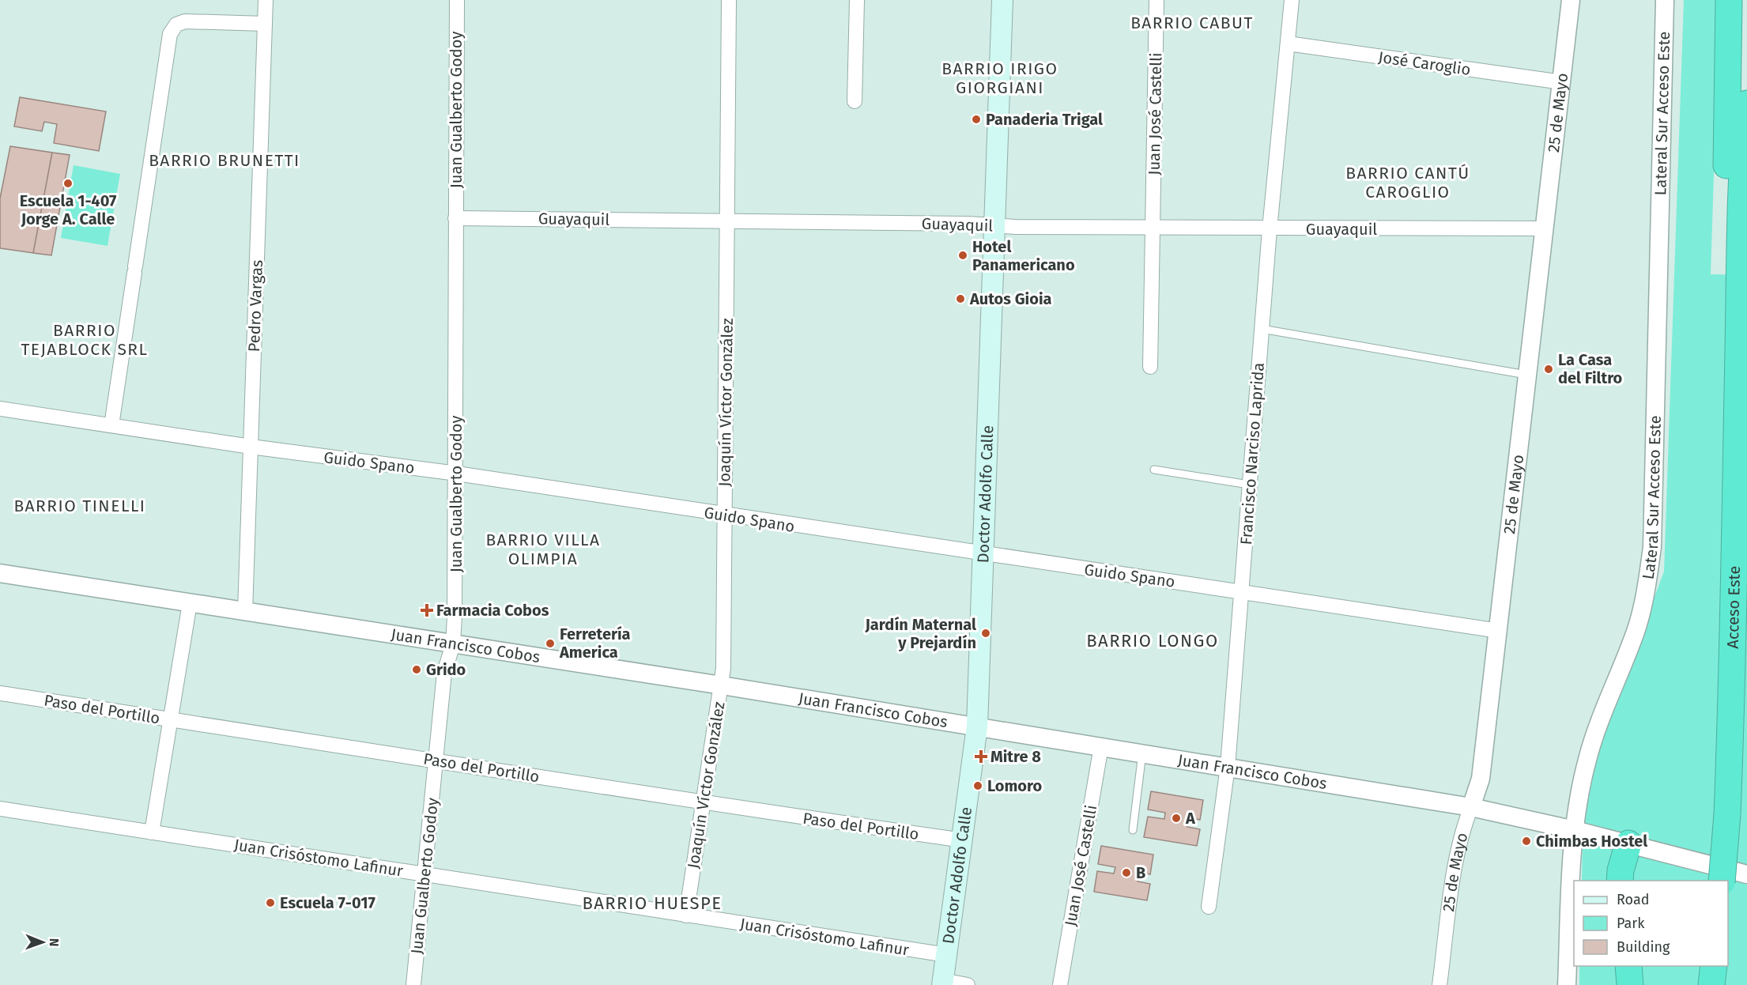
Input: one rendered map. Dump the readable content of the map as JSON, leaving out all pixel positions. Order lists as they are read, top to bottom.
{
  "streets": {
    "highway": ["Acceso Este"],
    "main road": ["Doctor Adolfo Calle"],
    "street": [
      "José Caroglio",
      "Juan Gualberto Godoy",
      "25 de Mayo",
      "Juan José Castelli",
      "Lateral Sur Acceso Este",
      "Guayaquil",
      "Pedro Vargas",
      "Joaquín Víctor González",
      "Francisco Narciso Laprida",
      "Guido Spano",
      "Juan Francisco Cobos",
      "Paso del Portillo",
      "Juan Crisóstomo Lafinur"
    ]
  },
  "crossings": [
    ["José Caroglio", "25 de Mayo"],
    ["José Caroglio", "Francisco Narciso Laprida"],
    ["Juan Gualberto Godoy", "Guayaquil"],
    ["Juan Gualberto Godoy", "Guido Spano"],
    ["Juan Gualberto Godoy", "Juan Francisco Cobos"],
    ["Juan Gualberto Godoy", "Paso del Portillo"],
    ["Juan Gualberto Godoy", "Juan Crisóstomo Lafinur"],
    ["25 de Mayo", "Guayaquil"],
    ["25 de Mayo", "Guido Spano"],
    ["25 de Mayo", "Juan Francisco Cobos"],
    ["Juan José Castelli", "Guayaquil"],
    ["Juan José Castelli", "Juan Francisco Cobos"],
    ["Lateral Sur Acceso Este", "Juan Francisco Cobos"],
    ["Guayaquil", "Joaquín Víctor González"],
    ["Guayaquil", "Francisco Narciso Laprida"],
    ["Guayaquil", "Doctor Adolfo Calle"],
    ["Pedro Vargas", "Guido Spano"],
    ["Pedro Vargas", "Juan Francisco Cobos"],
    ["Joaquín Víctor González", "Guido Spano"],
    ["Joaquín Víctor González", "Juan Francisco Cobos"],
    ["Joaquín Víctor González", "Paso del Portillo"],
    ["Joaquín Víctor González", "Juan Crisóstomo Lafinur"],
    ["Francisco Narciso Laprida", "Guido Spano"],
    ["Francisco Narciso Laprida", "Juan Francisco Cobos"],
    ["Guido Spano", "Doctor Adolfo Calle"],
    ["Doctor Adolfo Calle", "Juan Francisco Cobos"],
    ["Doctor Adolfo Calle", "Paso del Portillo"],
    ["Doctor Adolfo Calle", "Juan Crisóstomo Lafinur"],
    ["Acceso Este", "Juan Francisco Cobos"]
  ],
  "districts": [
    "BARRIO CABUT",
    "BARRIO IRIGO GIORGIANI",
    "BARRIO BRUNETTI",
    "BARRIO CANTÚ CAROGLIO",
    "BARRIO TEJABLOCK SRL",
    "BARRIO TINELLI",
    "BARRIO VILLA OLIMPIA",
    "BARRIO LONGO",
    "BARRIO HUESPE"
  ],
  "places": {
    "other": [
      "Panaderia Trigal",
      "Escuela 1-407 Jorge A. Calle",
      "Hotel Panamericano",
      "Autos Gioia",
      "La Casa del Filtro",
      "Jardín Maternal y Prejardín",
      "Ferretería America",
      "Grido",
      "Lomoro",
      "A",
      "Chimbas Hostel",
      "B",
      "Escuela 7-017"
    ],
    "health": ["Farmacia Cobos", "Mitre 8"]
  },
  "legend": ["Road", "Park", "Building"],
  "north": "right"
}
